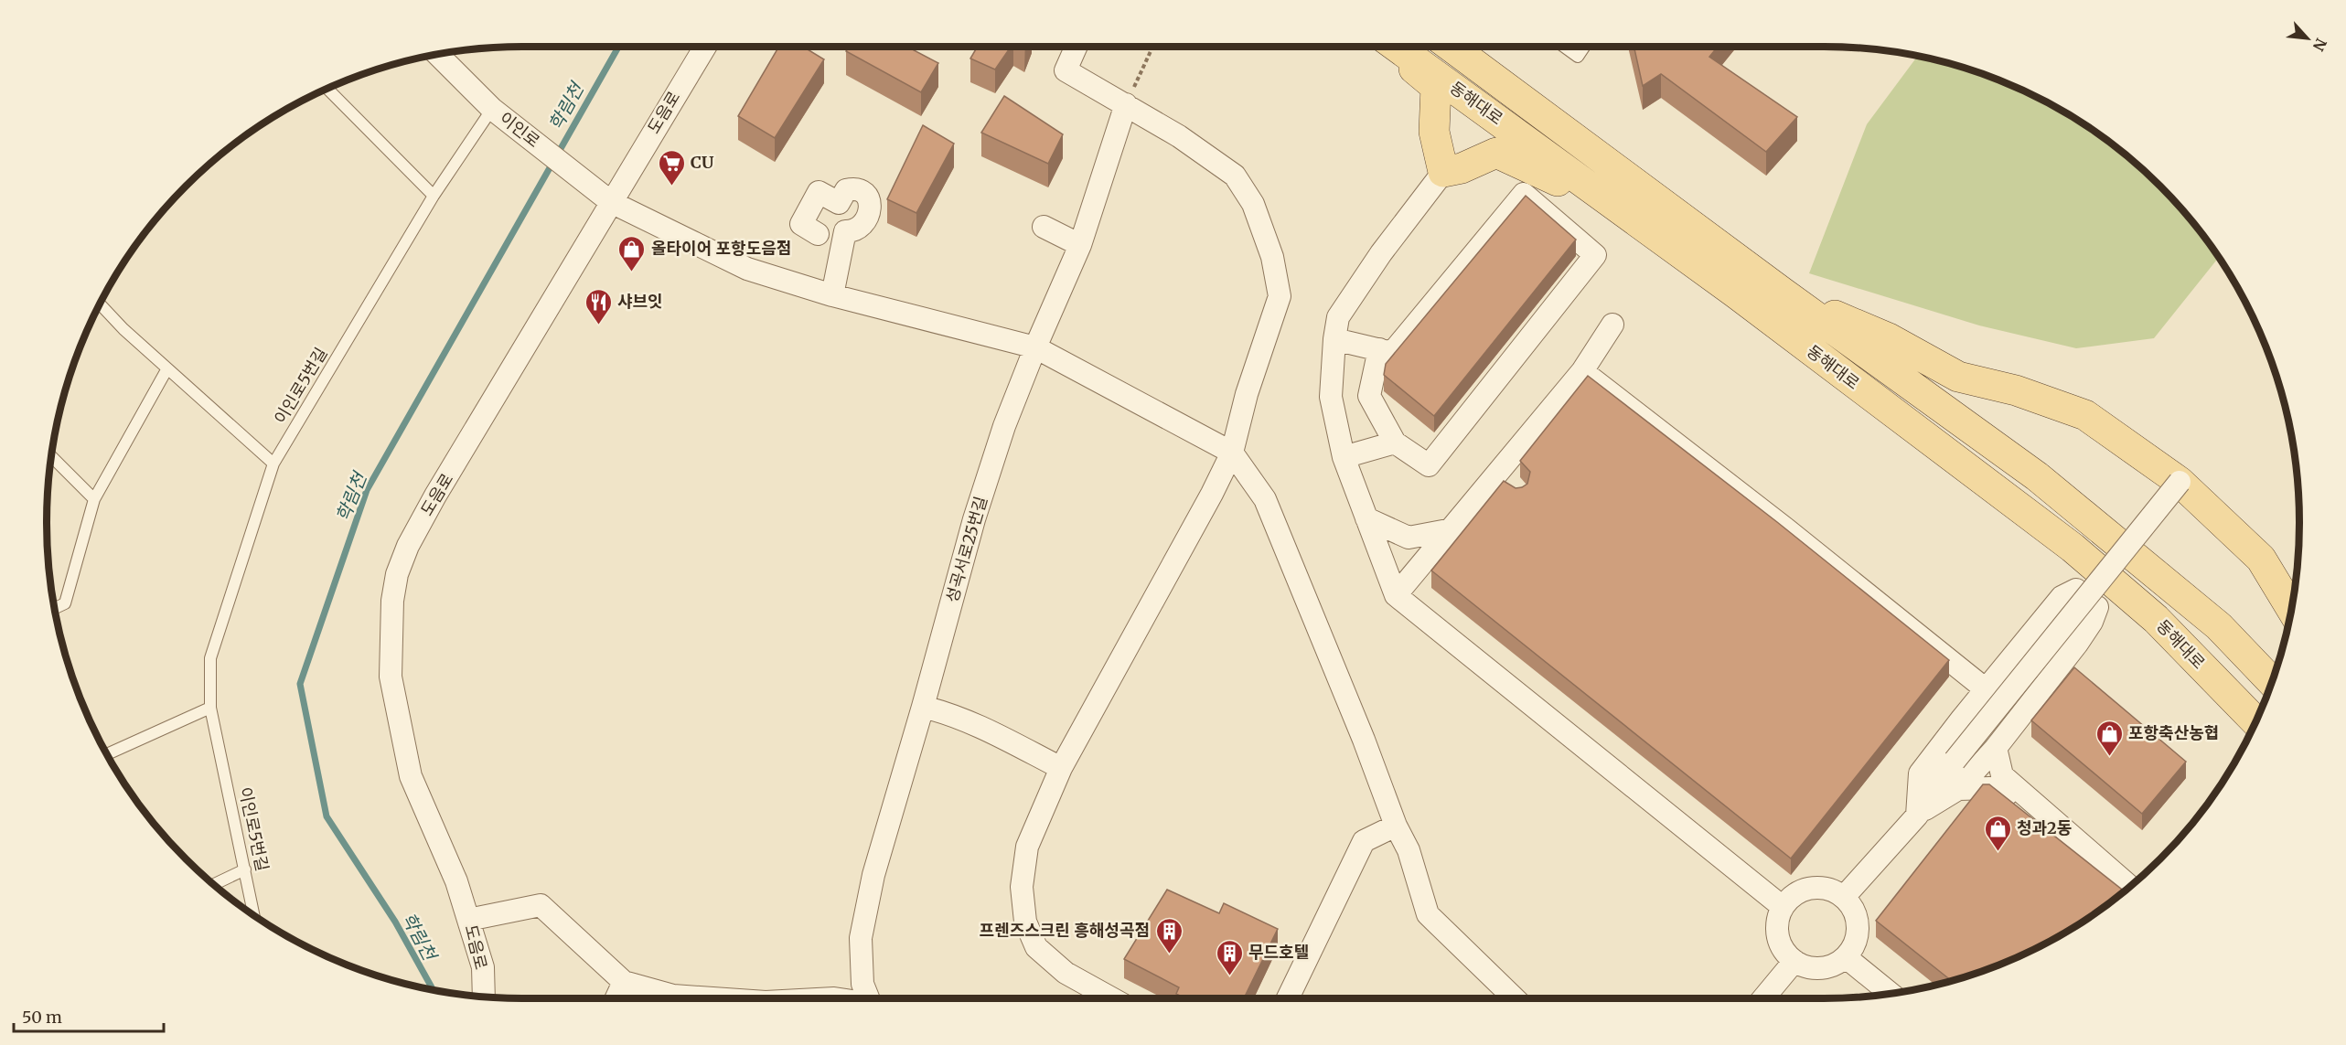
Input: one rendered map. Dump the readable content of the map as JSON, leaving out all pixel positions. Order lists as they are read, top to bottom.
{
  "streets": {
    "main road": ["동해대로"],
    "street": ["도음로", "이인로", "성곡서로25번길"],
    "lane": ["이인로5번길"]
  },
  "crossings": [
    ["도음로", "이인로"],
    ["이인로", "이인로5번길"],
    ["이인로", "성곡서로25번길"]
  ],
  "water": ["학림천"],
  "places": {
    "supermarket": ["CU"],
    "shop": ["올타이어 포항도음점", "포항축산농협", "청과2동"],
    "restaurant": ["샤브잇"],
    "building": ["프렌즈스크린 흥해성곡점", "무드호텔"]
  },
  "scale_bar": "50 m",
  "north": "bottom right"
}
